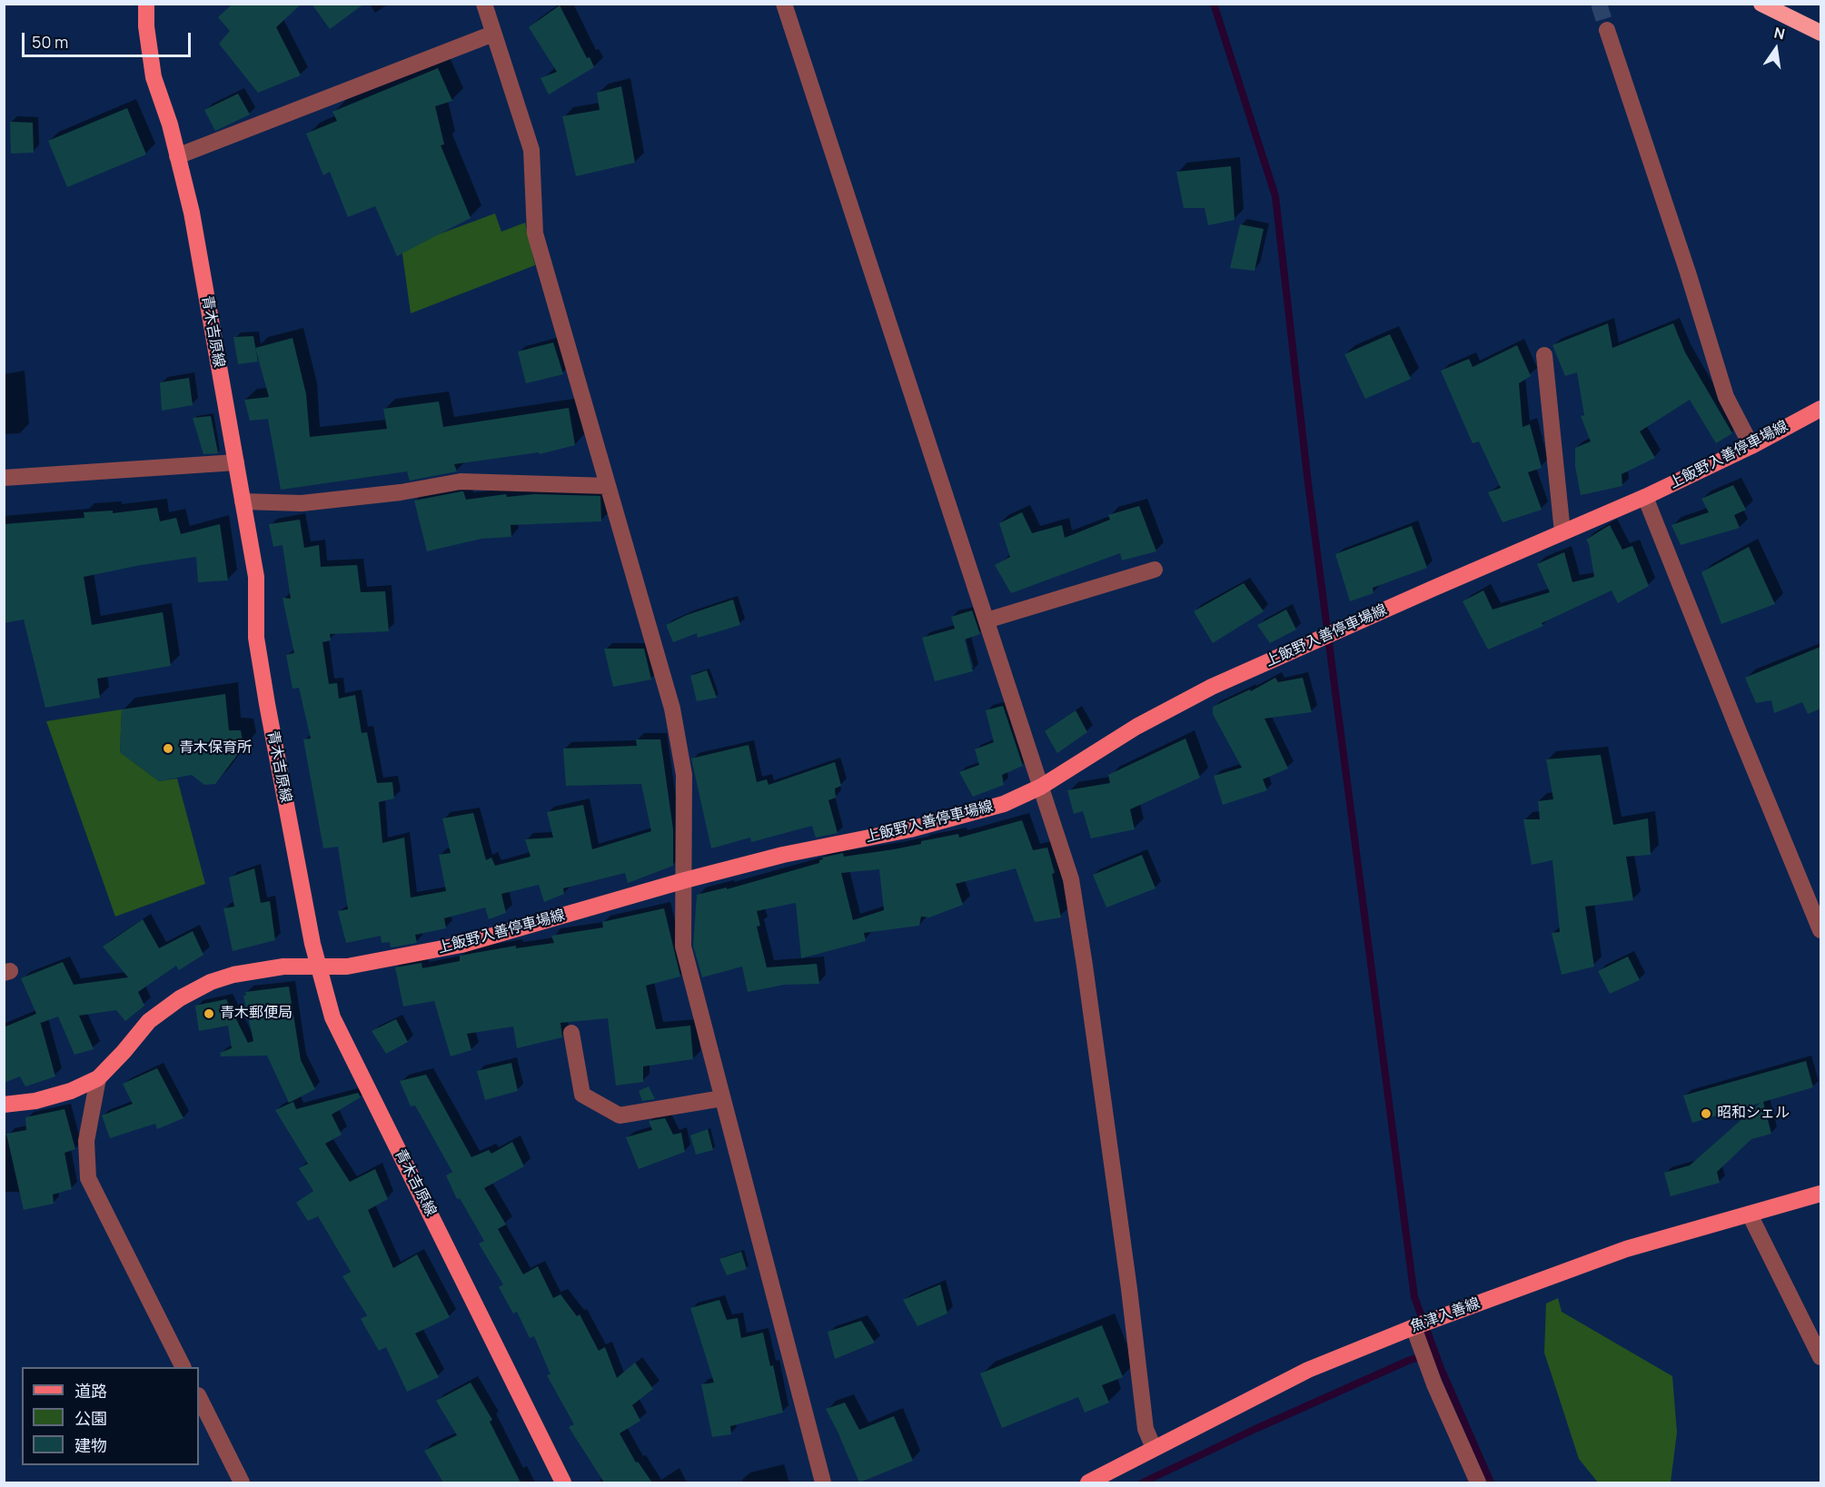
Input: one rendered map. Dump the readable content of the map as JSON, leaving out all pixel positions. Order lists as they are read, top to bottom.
{
  "streets": {
    "main road": ["青木吉原線", "上飯野入善停車場線", "魚津入善線"]
  },
  "crossings": [
    ["青木吉原線", "上飯野入善停車場線"]
  ],
  "places": ["青木保育所", "青木郵便局", "昭和シェル"],
  "legend": ["道路", "公園", "建物"],
  "scale_bar": "50 m",
  "north": "top"
}
